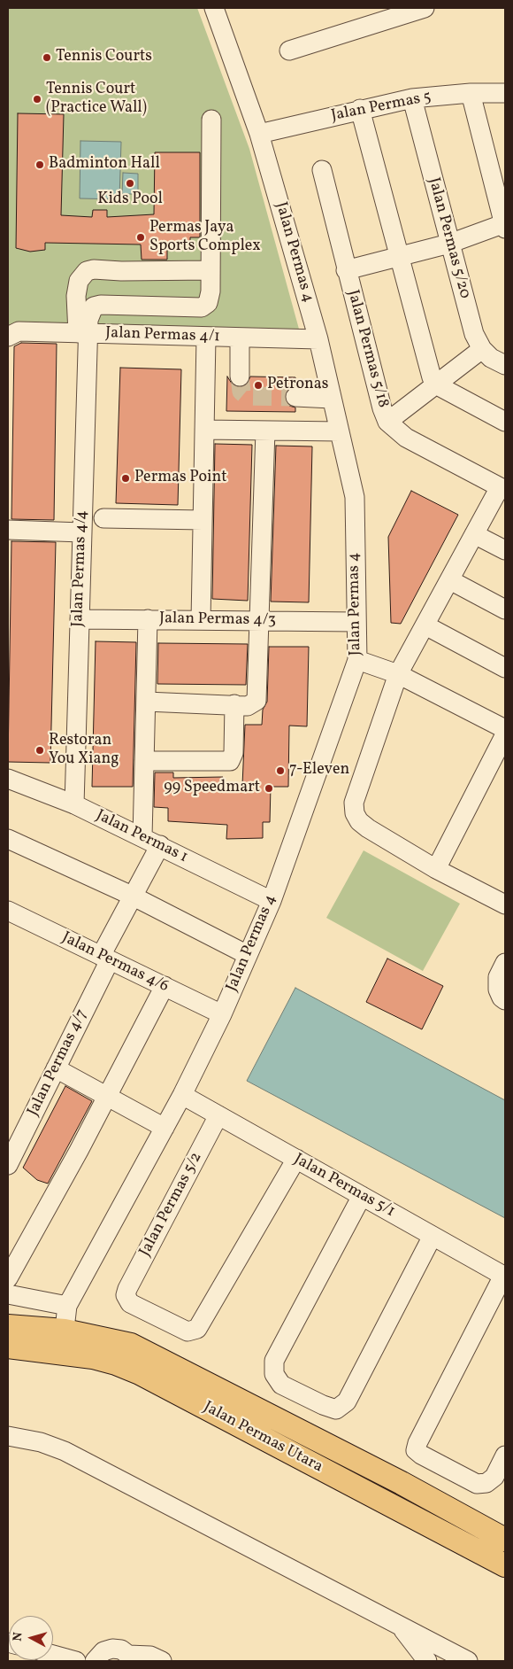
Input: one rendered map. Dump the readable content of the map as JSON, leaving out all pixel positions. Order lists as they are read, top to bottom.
{
  "streets": {
    "main road": ["Jalan Permas Utara"],
    "street": [
      "Jalan Permas 5",
      "Jalan Permas 5/20",
      "Jalan Permas 4",
      "Jalan Permas 4/1",
      "Jalan Permas 5/18",
      "Jalan Permas 4/4",
      "Jalan Permas 4/3",
      "Jalan Permas 1",
      "Jalan Permas 4/6",
      "Jalan Permas 4/7",
      "Jalan Permas 5/1",
      "Jalan Permas 5/2"
    ]
  },
  "crossings": [
    ["Jalan Permas 5", "Jalan Permas 5/20"],
    ["Jalan Permas 5", "Jalan Permas 4"],
    ["Jalan Permas 4", "Jalan Permas 4/1"],
    ["Jalan Permas 4", "Jalan Permas 4/3"],
    ["Jalan Permas 4", "Jalan Permas 1"],
    ["Jalan Permas 4", "Jalan Permas 4/6"],
    ["Jalan Permas 4", "Jalan Permas 5/1"],
    ["Jalan Permas 4", "Jalan Permas Utara"],
    ["Jalan Permas 4/1", "Jalan Permas 4/4"],
    ["Jalan Permas 4/4", "Jalan Permas 4/3"],
    ["Jalan Permas 4/4", "Jalan Permas 1"],
    ["Jalan Permas 1", "Jalan Permas 4/7"],
    ["Jalan Permas 4/6", "Jalan Permas 4/7"],
    ["Jalan Permas 5/1", "Jalan Permas 5/2"]
  ],
  "places": [
    "Tennis Courts",
    "Tennis Court (Practice Wall)",
    "Badminton Hall",
    "Kids Pool",
    "Permas Jaya Sports Complex",
    "Petronas",
    "Permas Point",
    "Restoran You Xiang",
    "7-Eleven",
    "99 Speedmart"
  ],
  "north": "left"
}
